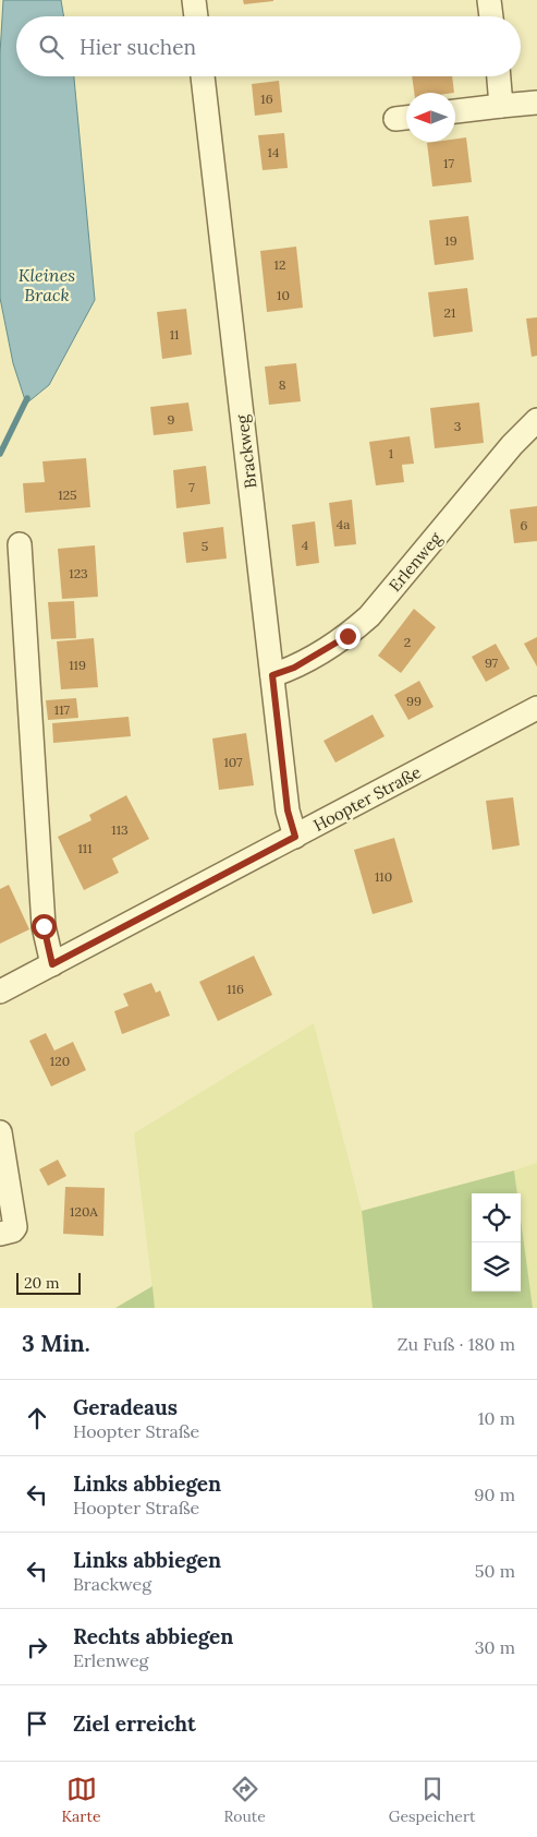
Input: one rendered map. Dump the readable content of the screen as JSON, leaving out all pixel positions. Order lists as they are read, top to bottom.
{
  "streets": {
    "street": ["Brackweg", "Erlenweg", "Hoopter Straße"]
  },
  "crossings": [
    ["Brackweg", "Erlenweg"],
    ["Brackweg", "Hoopter Straße"]
  ],
  "water": ["Kleines Brack"],
  "house_numbers": [
    "16",
    "14",
    "17",
    "19",
    "12",
    "10",
    "21",
    "11",
    "8",
    "9",
    "3",
    "1",
    "7",
    "125",
    "4a",
    "6",
    "4",
    "5",
    "123",
    "2",
    "97",
    "119",
    "99",
    "117",
    "107",
    "113",
    "111",
    "110",
    "116",
    "120",
    "120A"
  ],
  "scale_bar": "20 m",
  "north": "left",
  "page": {
    "search": "Hier suchen",
    "scale": "20 m",
    "heading": ["3 Min.", "Zu Fuß · 180 m"],
    "list": [
      ["Geradeaus", "Hoopter Straße", "10 m"],
      ["Links abbiegen", "Hoopter Straße", "90 m"],
      ["Links abbiegen", "Brackweg", "50 m"],
      ["Rechts abbiegen", "Erlenweg", "30 m"],
      "Ziel erreicht"
    ],
    "nav": ["Karte", "Route", "Gespeichert"]
  }
}
